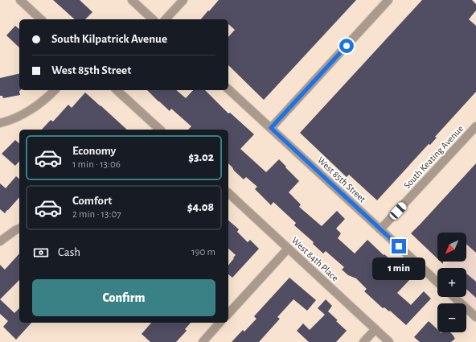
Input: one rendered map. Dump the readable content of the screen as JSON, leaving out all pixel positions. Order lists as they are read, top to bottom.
{
  "streets": {
    "street": ["South Keating Avenue", "West 85th Street", "West 84th Place"]
  },
  "crossings": [
    ["South Keating Avenue", "West 85th Street"]
  ],
  "north": "bottom left",
  "page": {
    "banner": ["South Kilpatrick Avenue", "West 85th Street"],
    "list": [
      {
        "name": "Economy",
        "note": "1 min · 13:06",
        "value": "$3.02"
      },
      {
        "name": "Comfort",
        "note": "2 min · 13:07",
        "value": "$4.08"
      }
    ],
    "map_buttons": ["+", "−"],
    "pay": ["Cash", "190 m"],
    "bubble": "1 min",
    "buttons": "Confirm"
  }
}
